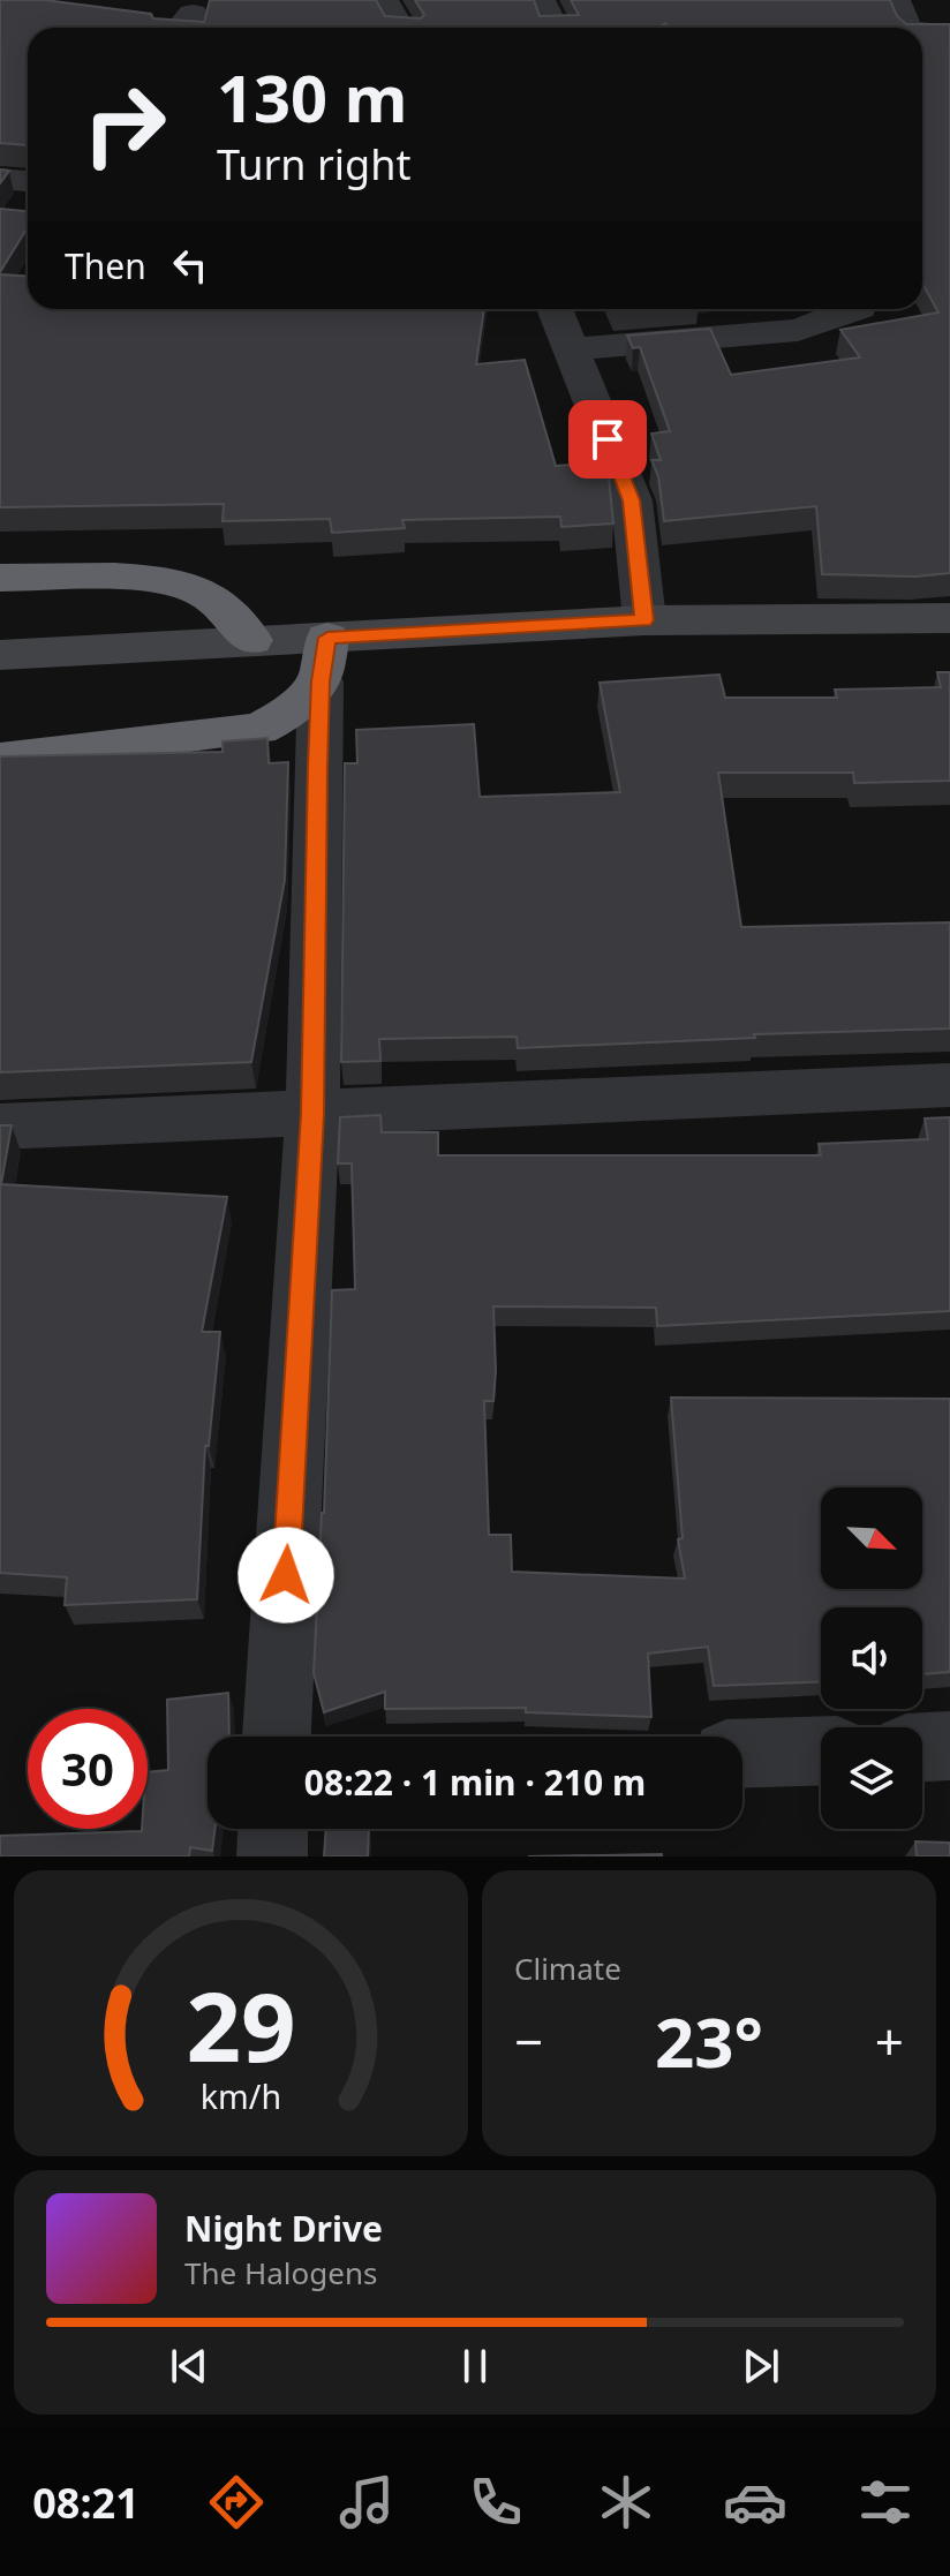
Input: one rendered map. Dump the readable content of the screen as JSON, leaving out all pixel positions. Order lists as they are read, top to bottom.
{
  "north": "bottom right",
  "page": {
    "turn": ["130 m", "Turn right"],
    "then": "Then",
    "limit": "30",
    "trip": "08:22 · 1 min · 210 m",
    "tile": "Climate",
    "heat": ["−", "23°", "+"],
    "song": ["Night Drive", "The Halogens"],
    "tabs": "08:21",
    "gauge": ["29", "km/h"]
  }
}
